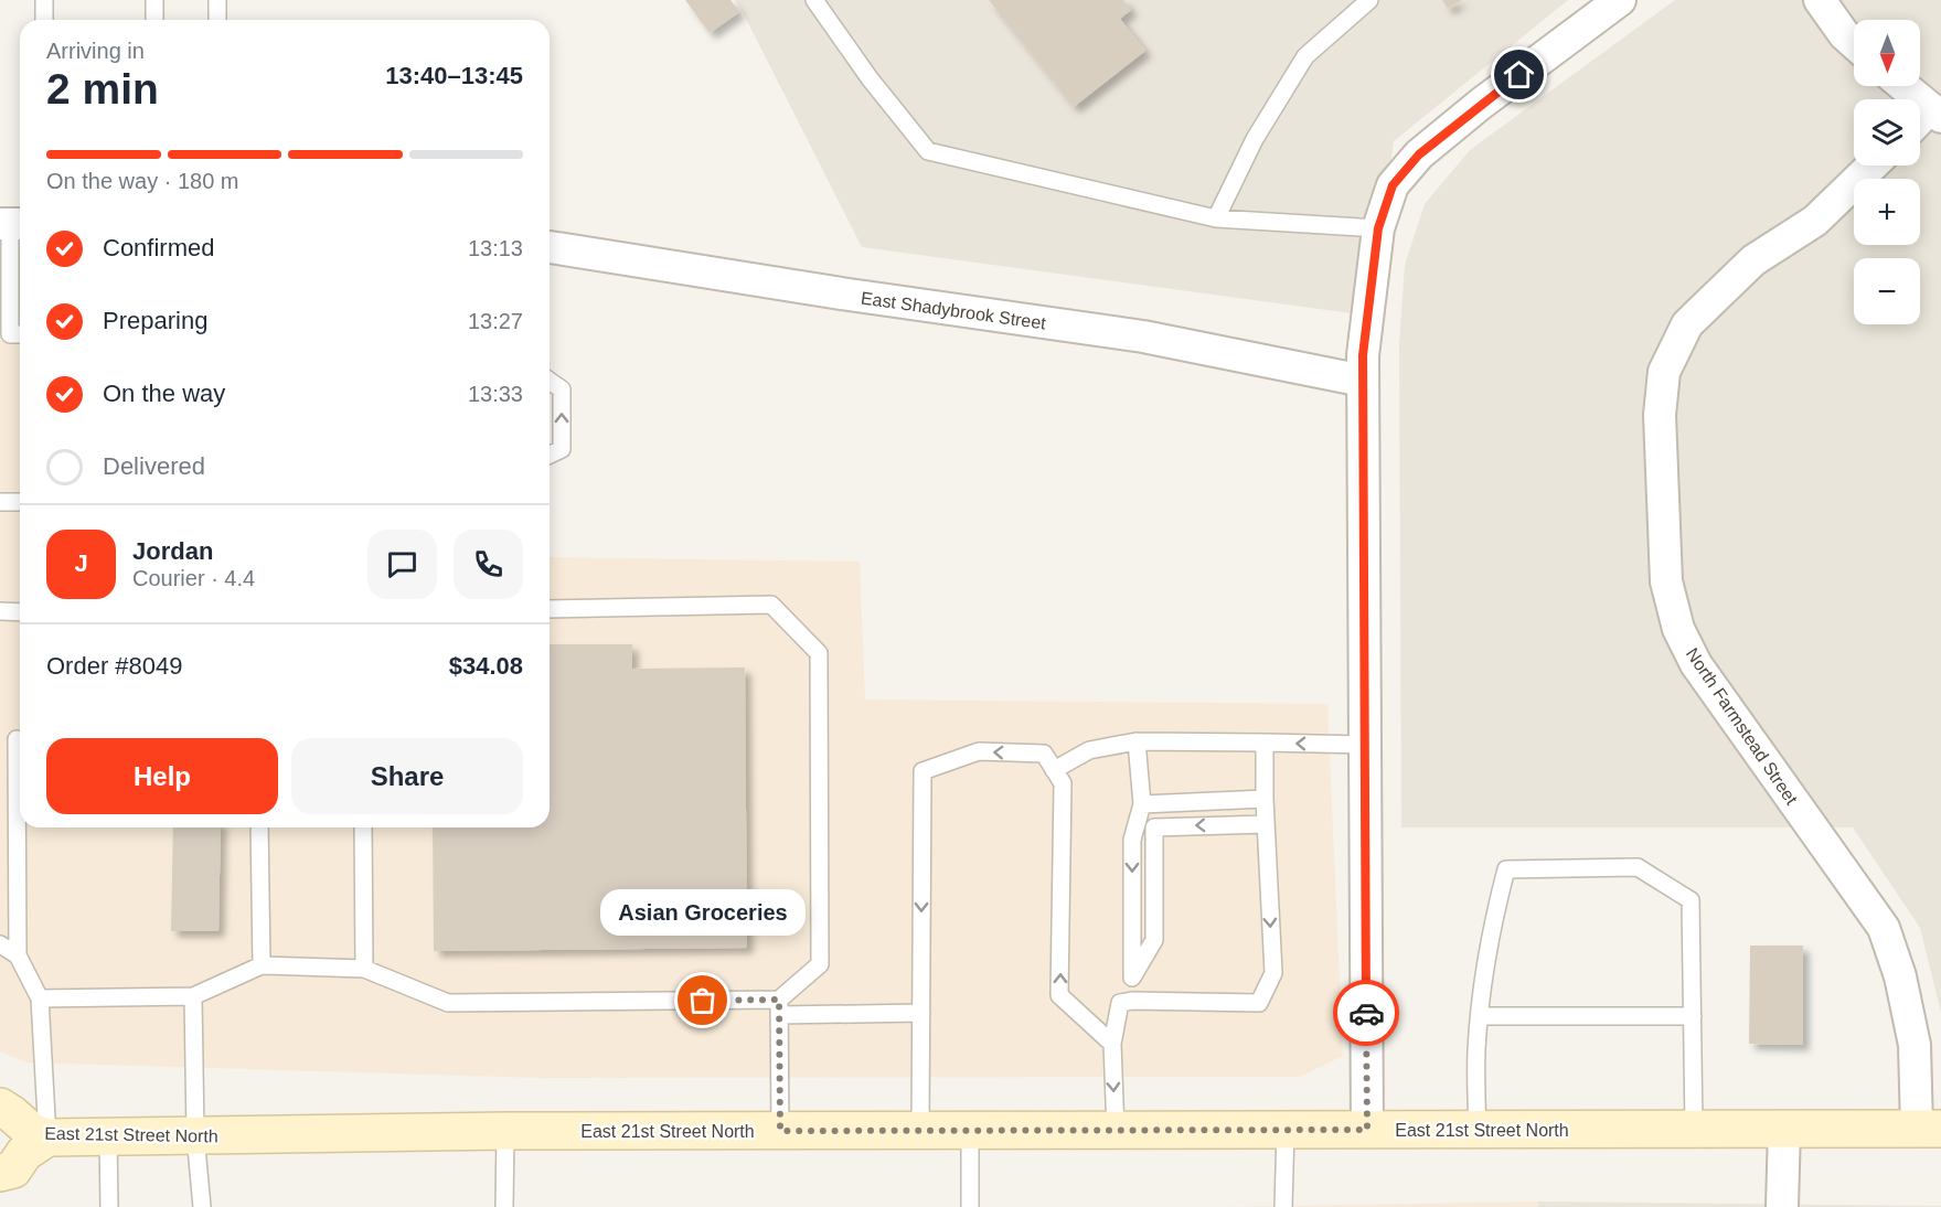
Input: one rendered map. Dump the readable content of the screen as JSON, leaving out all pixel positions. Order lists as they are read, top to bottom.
{
  "streets": {
    "main road": ["East 21st Street North"],
    "street": ["East Shadybrook Street", "North Farmstead Street"]
  },
  "crossings": [
    ["North Farmstead Street", "East 21st Street North"]
  ],
  "places": ["Asian Groceries"],
  "north": "bottom",
  "page": {
    "map_buttons": ["+", "−"],
    "heading": ["2 min", "Arriving in", "13:40–13:45"],
    "panel": [
      "Jordan",
      "Courier · 4.4",
      "Order #8049",
      "$34.08"
    ],
    "bar": "On the way · 180 m",
    "list": [
      ["Confirmed", "13:13"],
      ["Preparing", "13:27"],
      ["On the way", "13:33"],
      "Delivered"
    ],
    "round": "J",
    "buttons": ["Help", "Share"],
    "bubble": "Asian Groceries"
  }
}
